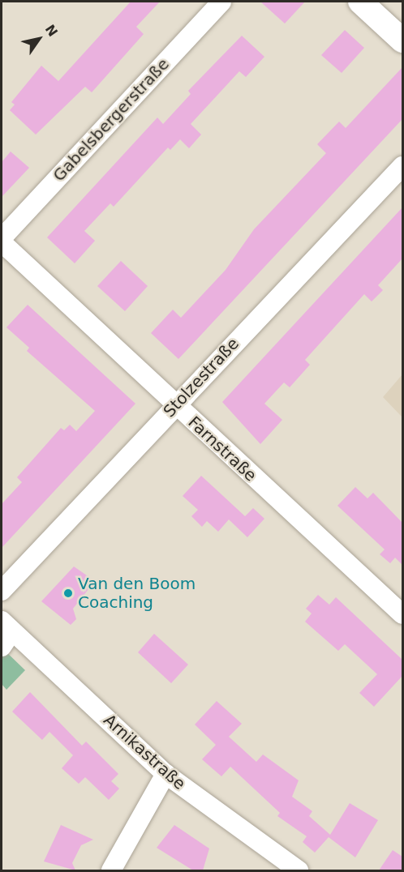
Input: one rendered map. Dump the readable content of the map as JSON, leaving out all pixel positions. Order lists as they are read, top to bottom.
{
  "streets": {
    "street": [
      "Gabelsbergerstraße",
      "Stolzestraße",
      "Farnstraße",
      "Arnikastraße"
    ]
  },
  "crossings": [
    ["Stolzestraße", "Farnstraße"]
  ],
  "places": ["Van den Boom Coaching"],
  "north": "top right"
}
